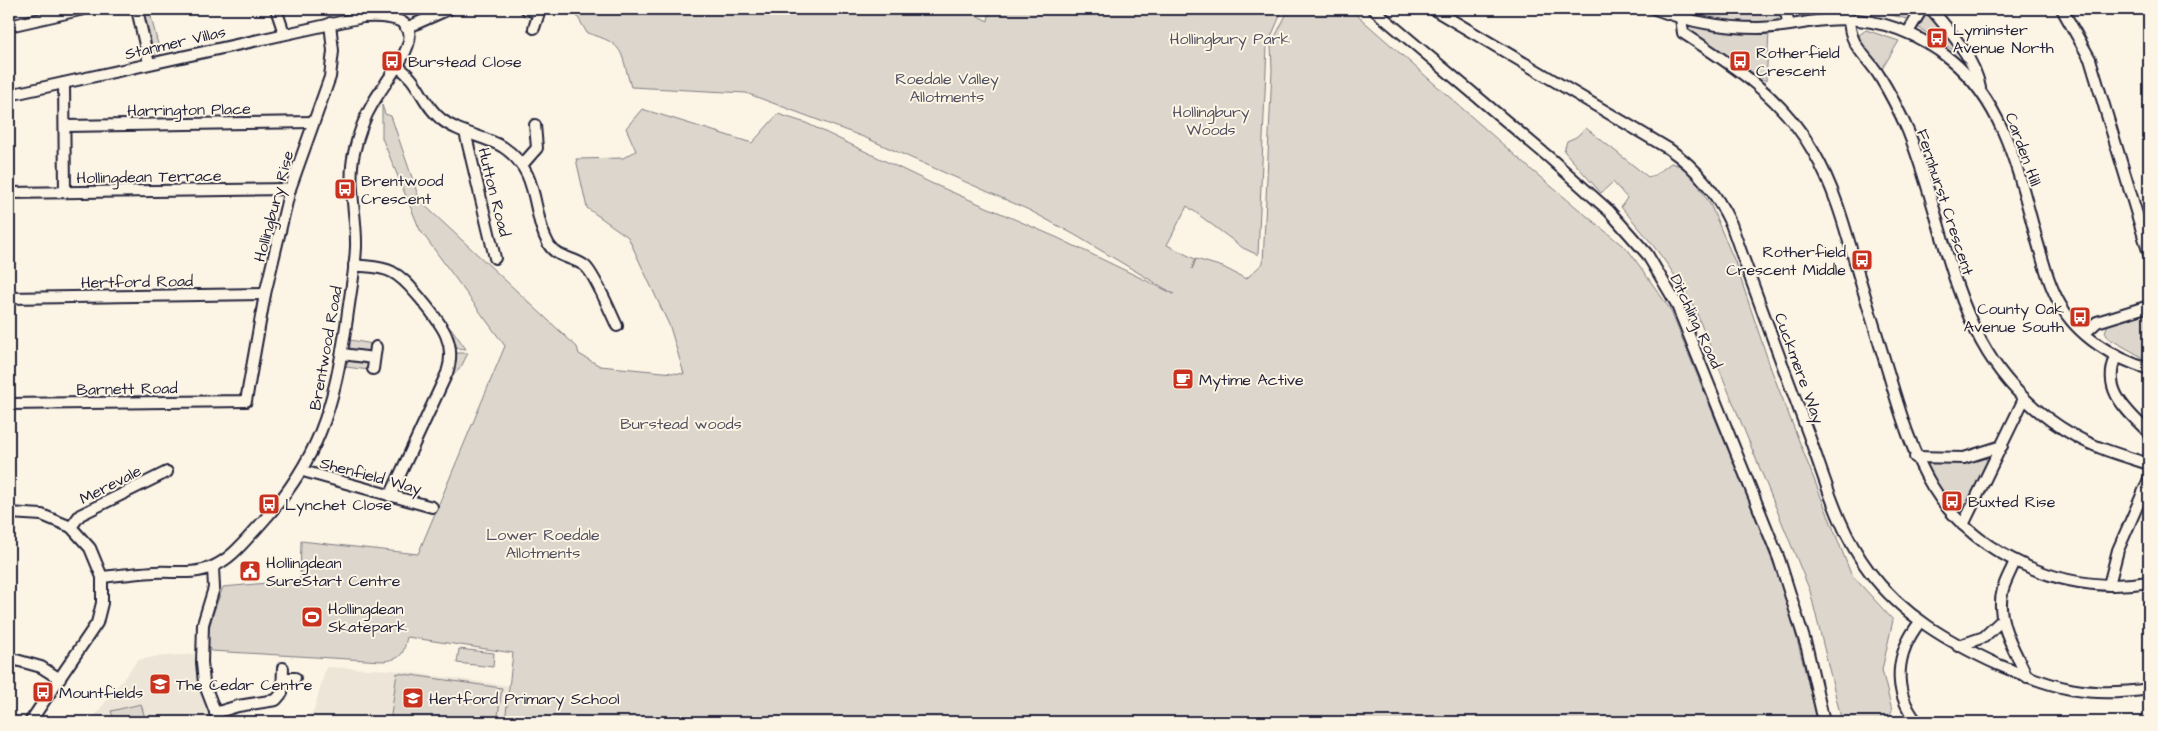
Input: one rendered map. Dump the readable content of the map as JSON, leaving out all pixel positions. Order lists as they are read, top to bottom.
{
  "streets": {
    "street": [
      "Stanmer Villas",
      "Harrington Place",
      "Carden Hill",
      "Hollingdean Terrace",
      "Hutton Road",
      "Fernhurst Crescent",
      "Hollingbury Rise",
      "Hertford Road",
      "Ditchling Road",
      "Brentwood Road",
      "Cuckmere Way",
      "Barnett Road",
      "Shenfield Way",
      "Merevale"
    ]
  },
  "crossings": [
    ["Stanmer Villas", "Hollingbury Rise"],
    ["Harrington Place", "Hollingbury Rise"],
    ["Carden Hill", "Fernhurst Crescent"],
    ["Hollingdean Terrace", "Hollingbury Rise"],
    ["Hollingbury Rise", "Hertford Road"],
    ["Hollingbury Rise", "Barnett Road"],
    ["Brentwood Road", "Shenfield Way"]
  ],
  "parks": [
    "Hollingbury Park",
    "Roedale Valley Allotments",
    "Hollingbury Woods",
    "Burstead woods",
    "Lower Roedale Allotments"
  ],
  "places": {
    "bus stop": [
      "Lyminster Avenue North",
      "Burstead Close",
      "Rotherfield Crescent",
      "Brentwood Crescent",
      "Rotherfield Crescent Middle",
      "County Oak Avenue South",
      "Buxted Rise",
      "Lynchet Close",
      "Mountfields"
    ],
    "cafe": ["Mytime Active"],
    "public building": ["Hollingdean SureStart Centre"],
    "sports": ["Hollingdean Skatepark"],
    "school or university": ["The Cedar Centre", "Hertford Primary School"]
  }
}
